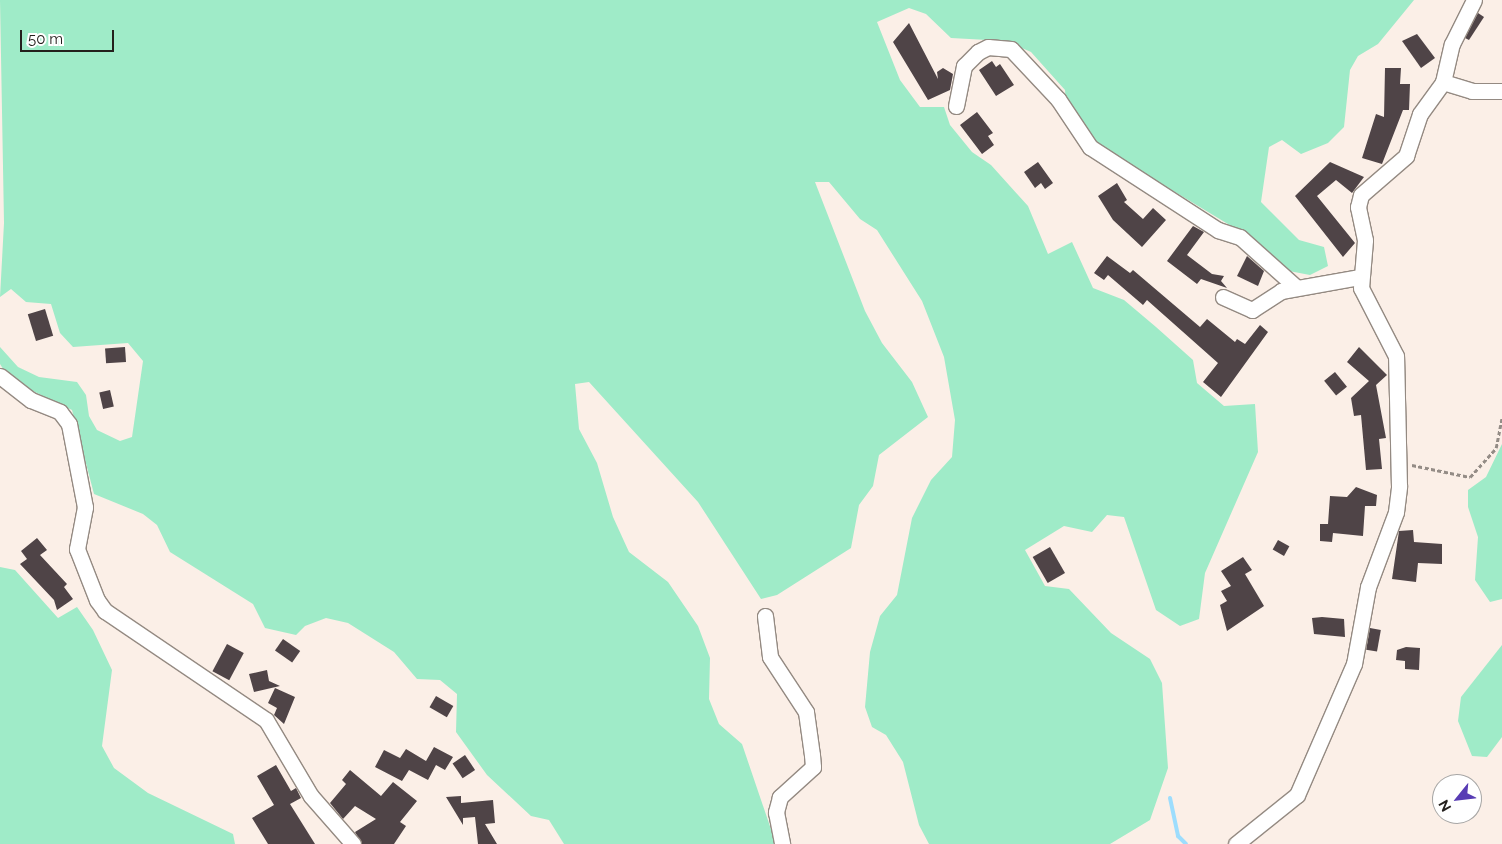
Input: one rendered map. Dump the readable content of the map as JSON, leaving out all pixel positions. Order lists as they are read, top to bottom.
{
  "scale_bar": "50 m",
  "north": "bottom left"
}
